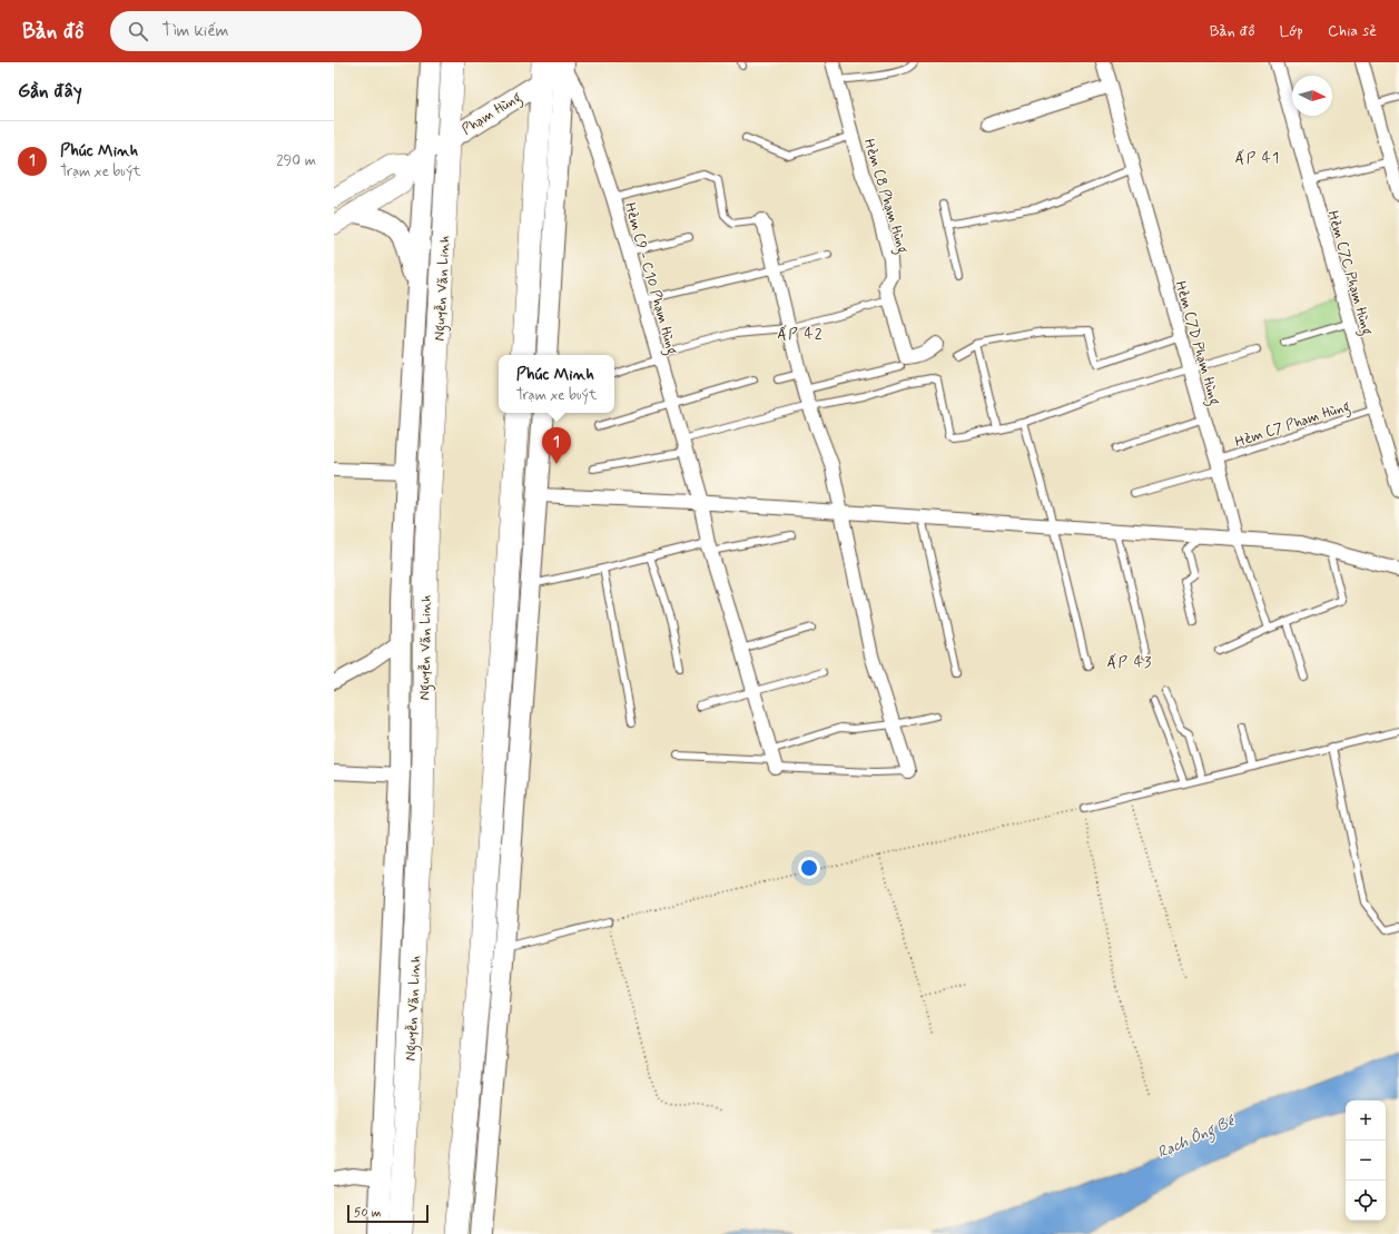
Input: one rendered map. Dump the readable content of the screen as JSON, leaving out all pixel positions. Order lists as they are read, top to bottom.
{
  "streets": {
    "highway": ["Nguyễn Văn Linh"],
    "main road": ["Phạm Hùng"],
    "street": [
      "Hẻm C8 Phạm Hùng",
      "Hẻm C7C Phạm Hùng",
      "Hẻm C9 - C10 Phạm Hùng",
      "Hẻm C7D Phạm Hùng"
    ],
    "lane": ["Hẻm C7 Phạm Hùng"]
  },
  "crossings": [
    ["Phạm Hùng", "Hẻm C9 - C10 Phạm Hùng"],
    ["Phạm Hùng", "Nguyễn Văn Linh"],
    ["Hẻm C7C Phạm Hùng", "Hẻm C7 Phạm Hùng"],
    ["Hẻm C7D Phạm Hùng", "Hẻm C7 Phạm Hùng"]
  ],
  "districts": ["ẤP 41", "ẤP 42", "ẤP 43"],
  "water": ["Rạch Ông Bé"],
  "scale_bar": "50 m",
  "north": "right",
  "page": {
    "header": "Bản đồ",
    "search": "Tìm kiếm",
    "nav": ["Bản đồ", "Lớp", "Chia sẻ"],
    "heading": "Gần đây",
    "list": [
      {
        "mark": "1",
        "name": "Phúc Minh",
        "note": "Trạm xe buýt",
        "value": "290 m"
      }
    ],
    "popup": ["Phúc Minh", "Trạm xe buýt"],
    "pins": "1",
    "map_buttons": ["+", "−"],
    "scale": "50 m"
  }
}
